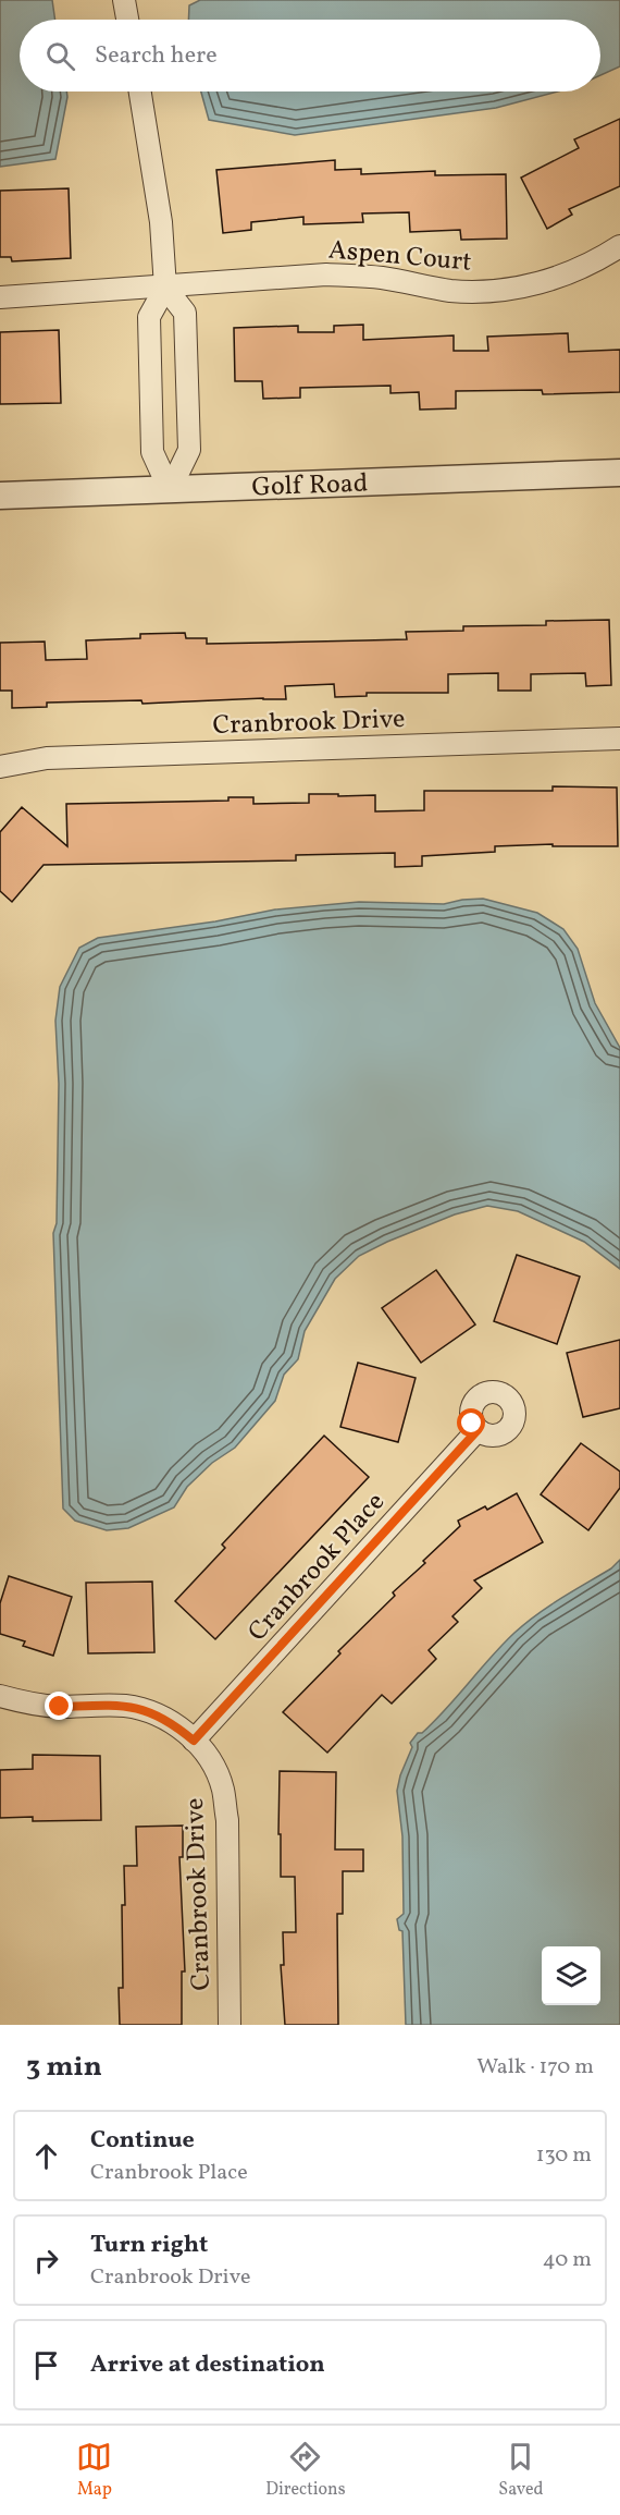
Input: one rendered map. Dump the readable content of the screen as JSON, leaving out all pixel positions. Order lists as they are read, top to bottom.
{
  "streets": {
    "street": [
      "Aspen Court",
      "Golf Road",
      "Cranbrook Drive",
      "Cranbrook Place"
    ]
  },
  "crossings": [
    ["Cranbrook Drive", "Cranbrook Place"]
  ],
  "page": {
    "search": "Search here",
    "heading": ["3 min", "Walk · 170 m"],
    "list": [
      ["Continue", "Cranbrook Place", "130 m"],
      ["Turn right", "Cranbrook Drive", "40 m"],
      "Arrive at destination"
    ],
    "nav": ["Map", "Directions", "Saved"]
  }
}
